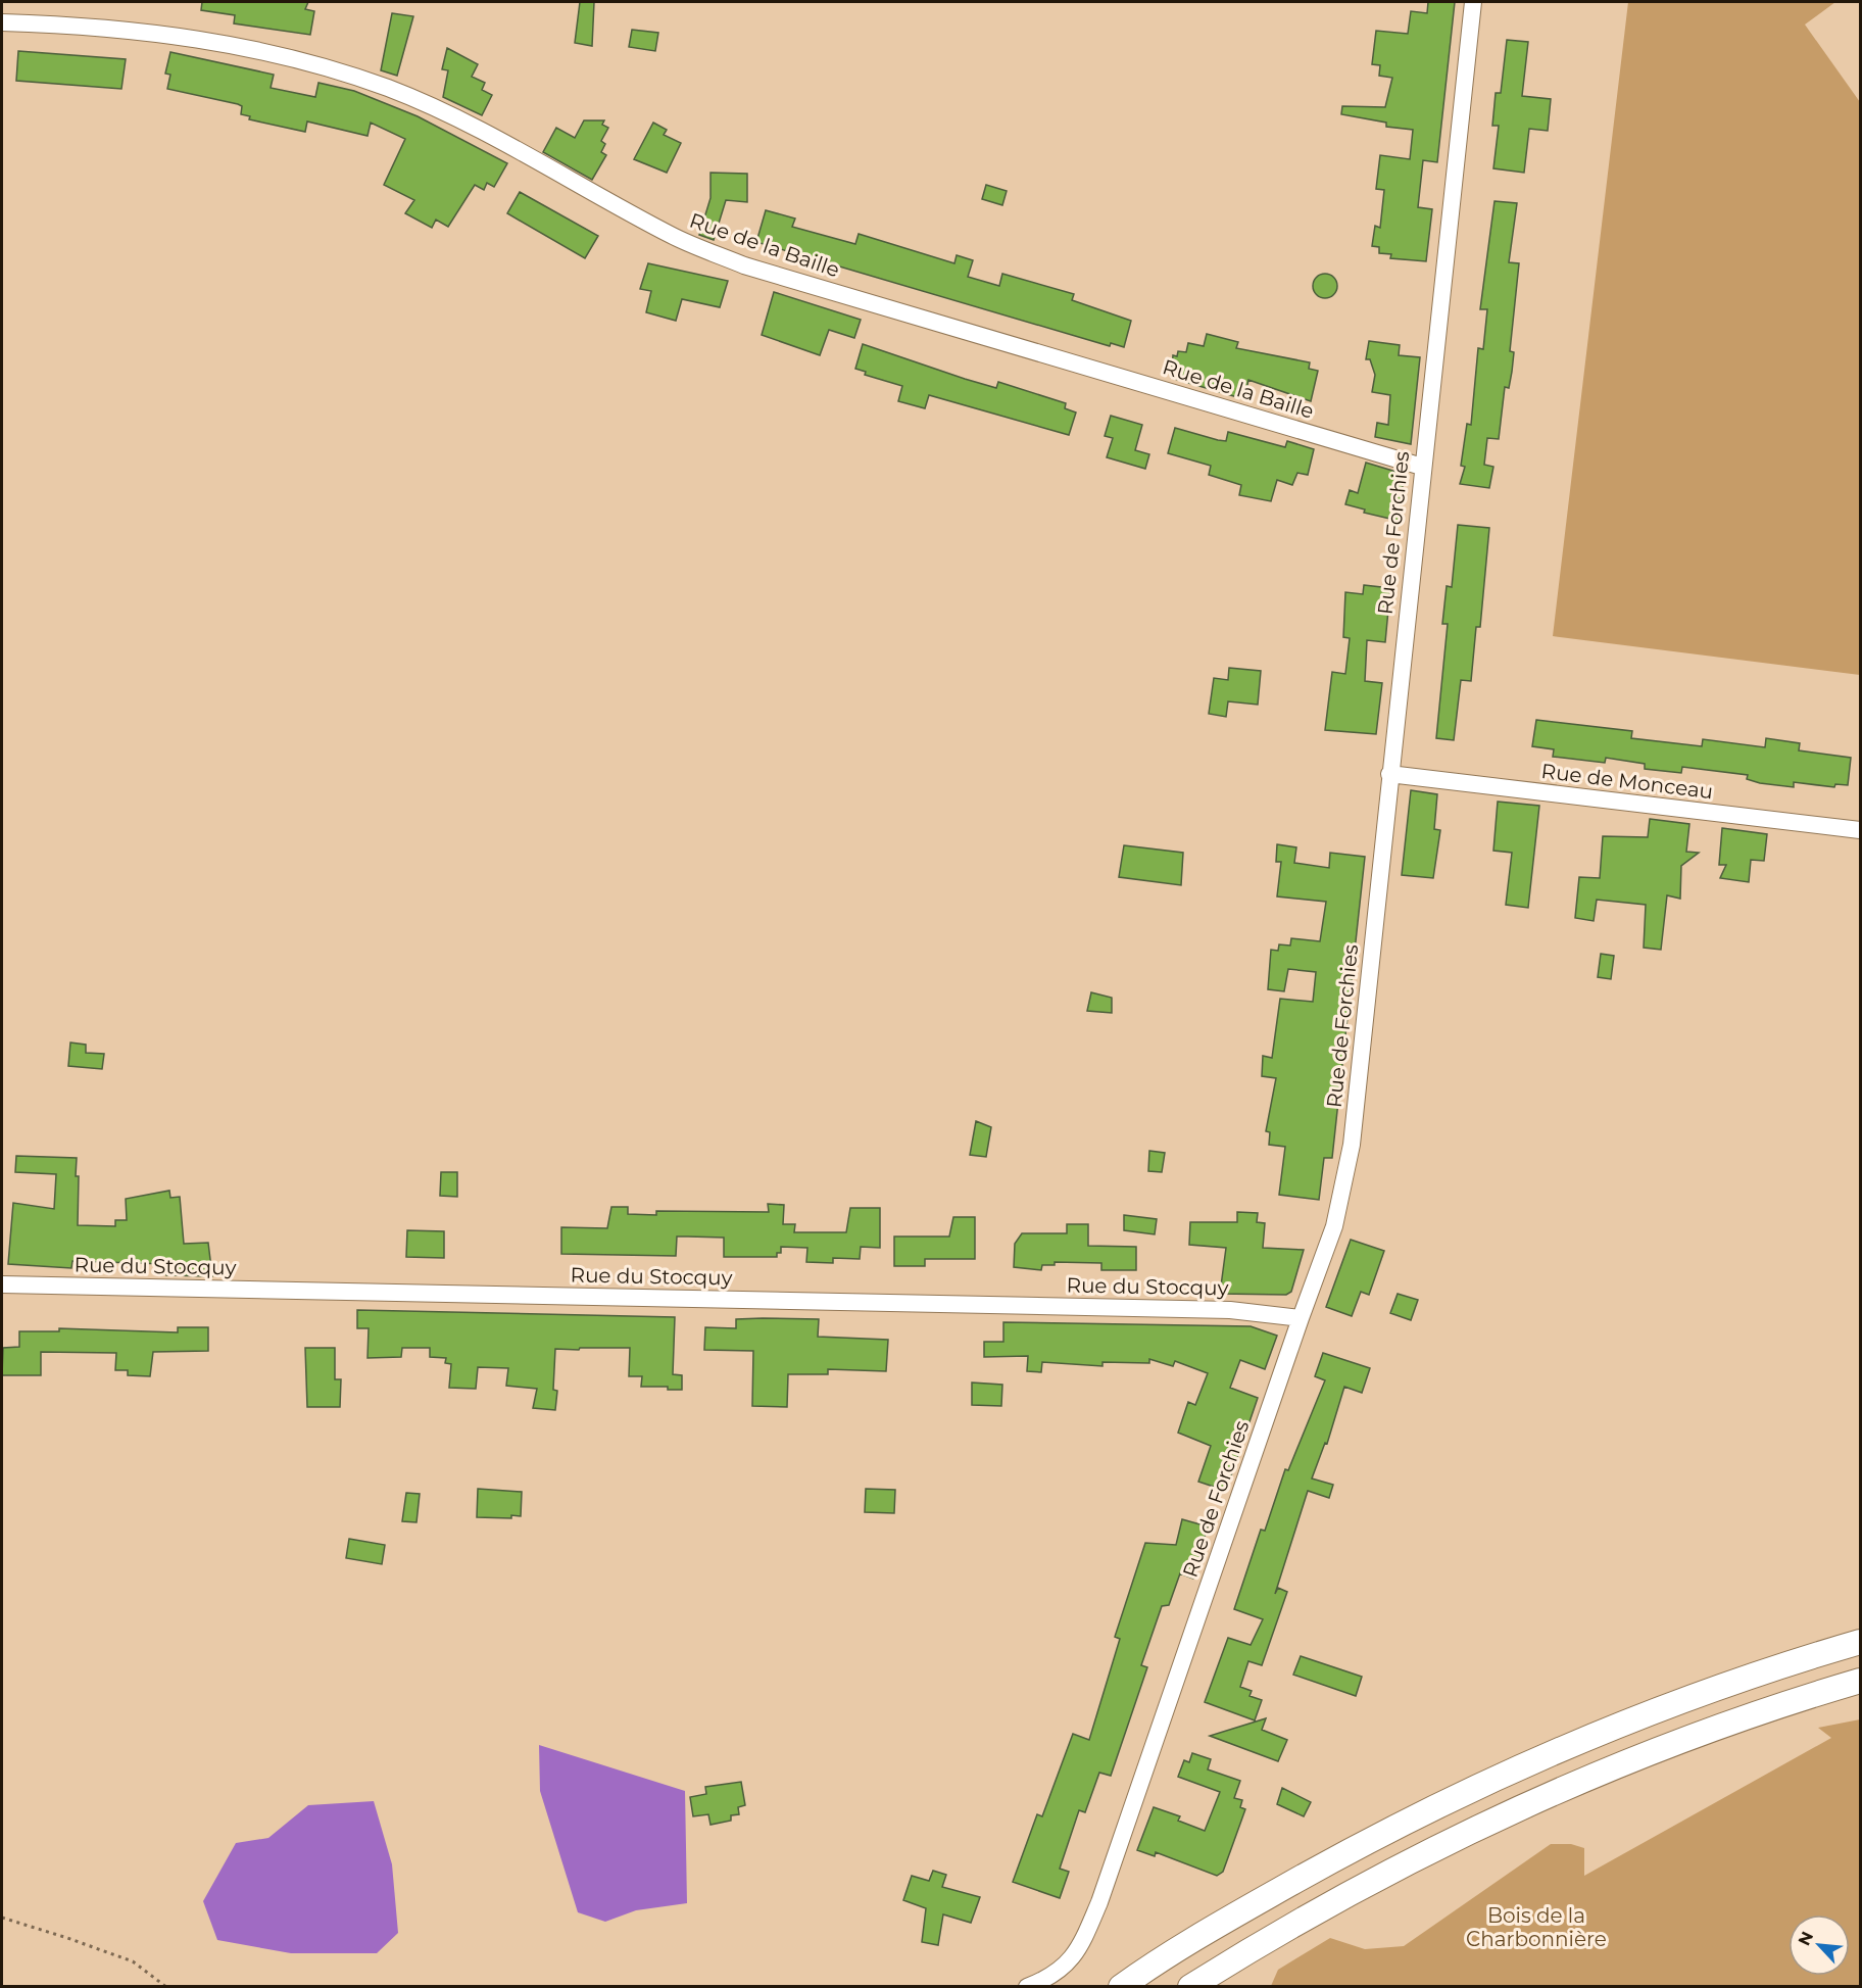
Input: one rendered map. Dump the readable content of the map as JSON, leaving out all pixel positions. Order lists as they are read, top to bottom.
{
  "streets": {
    "street": [
      "Rue de la Baille",
      "Rue de Forchies",
      "Rue de Monceau",
      "Rue du Stocquy"
    ]
  },
  "crossings": [
    ["Rue de la Baille", "Rue de Forchies"],
    ["Rue de Forchies", "Rue de Monceau"],
    ["Rue de Forchies", "Rue du Stocquy"]
  ],
  "parks": ["Bois de la Charbonnière"],
  "north": "top left"
}
